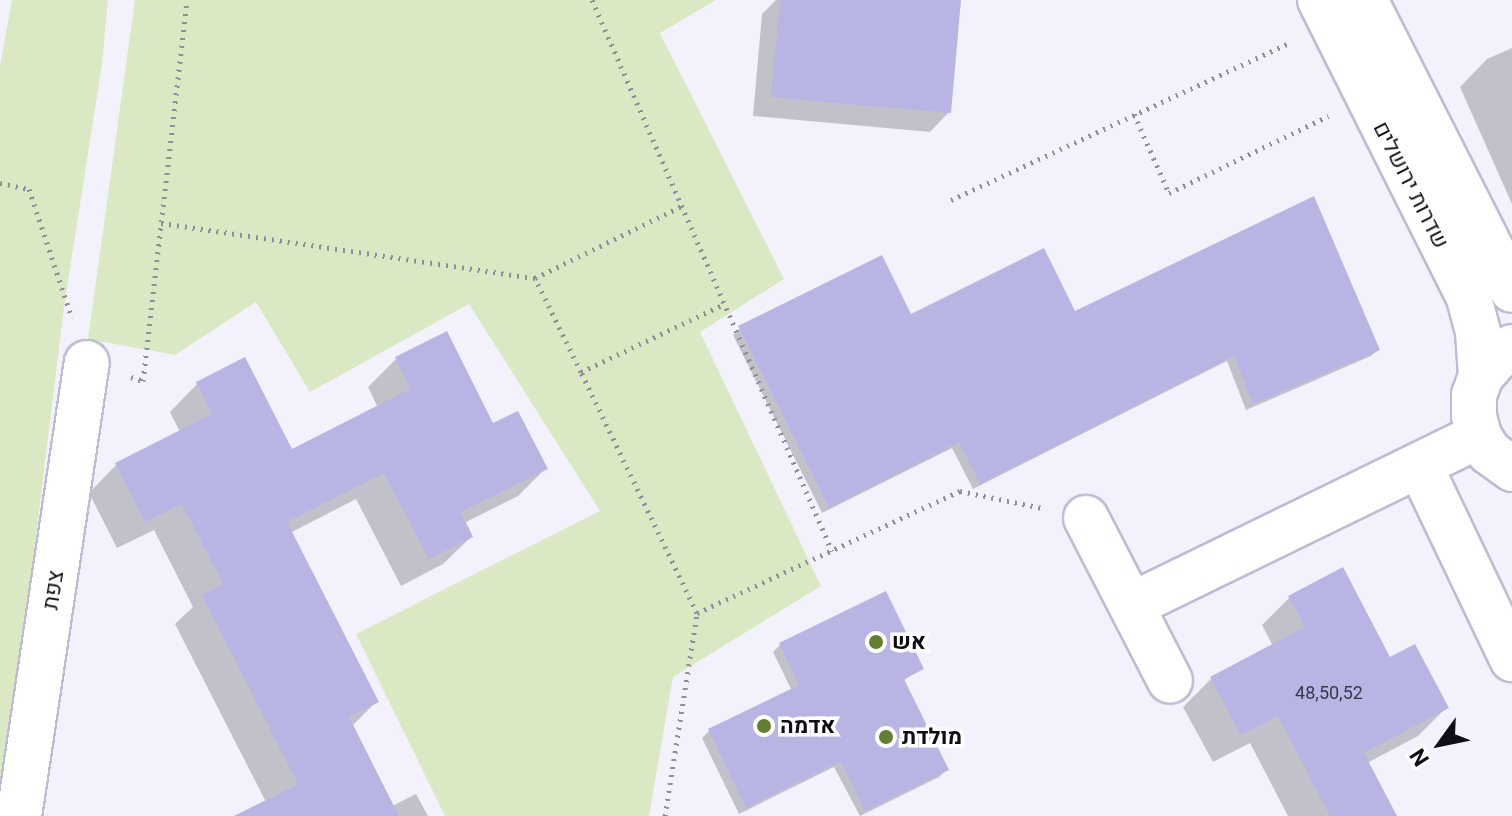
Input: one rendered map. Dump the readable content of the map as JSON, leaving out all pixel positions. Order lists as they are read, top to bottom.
{
  "streets": {
    "street": ["שדרות ירושלים", "צפת"]
  },
  "places": ["אש", "אדמה", "מולדת"],
  "house_numbers": ["48,50,52"],
  "north": "bottom left"
}
